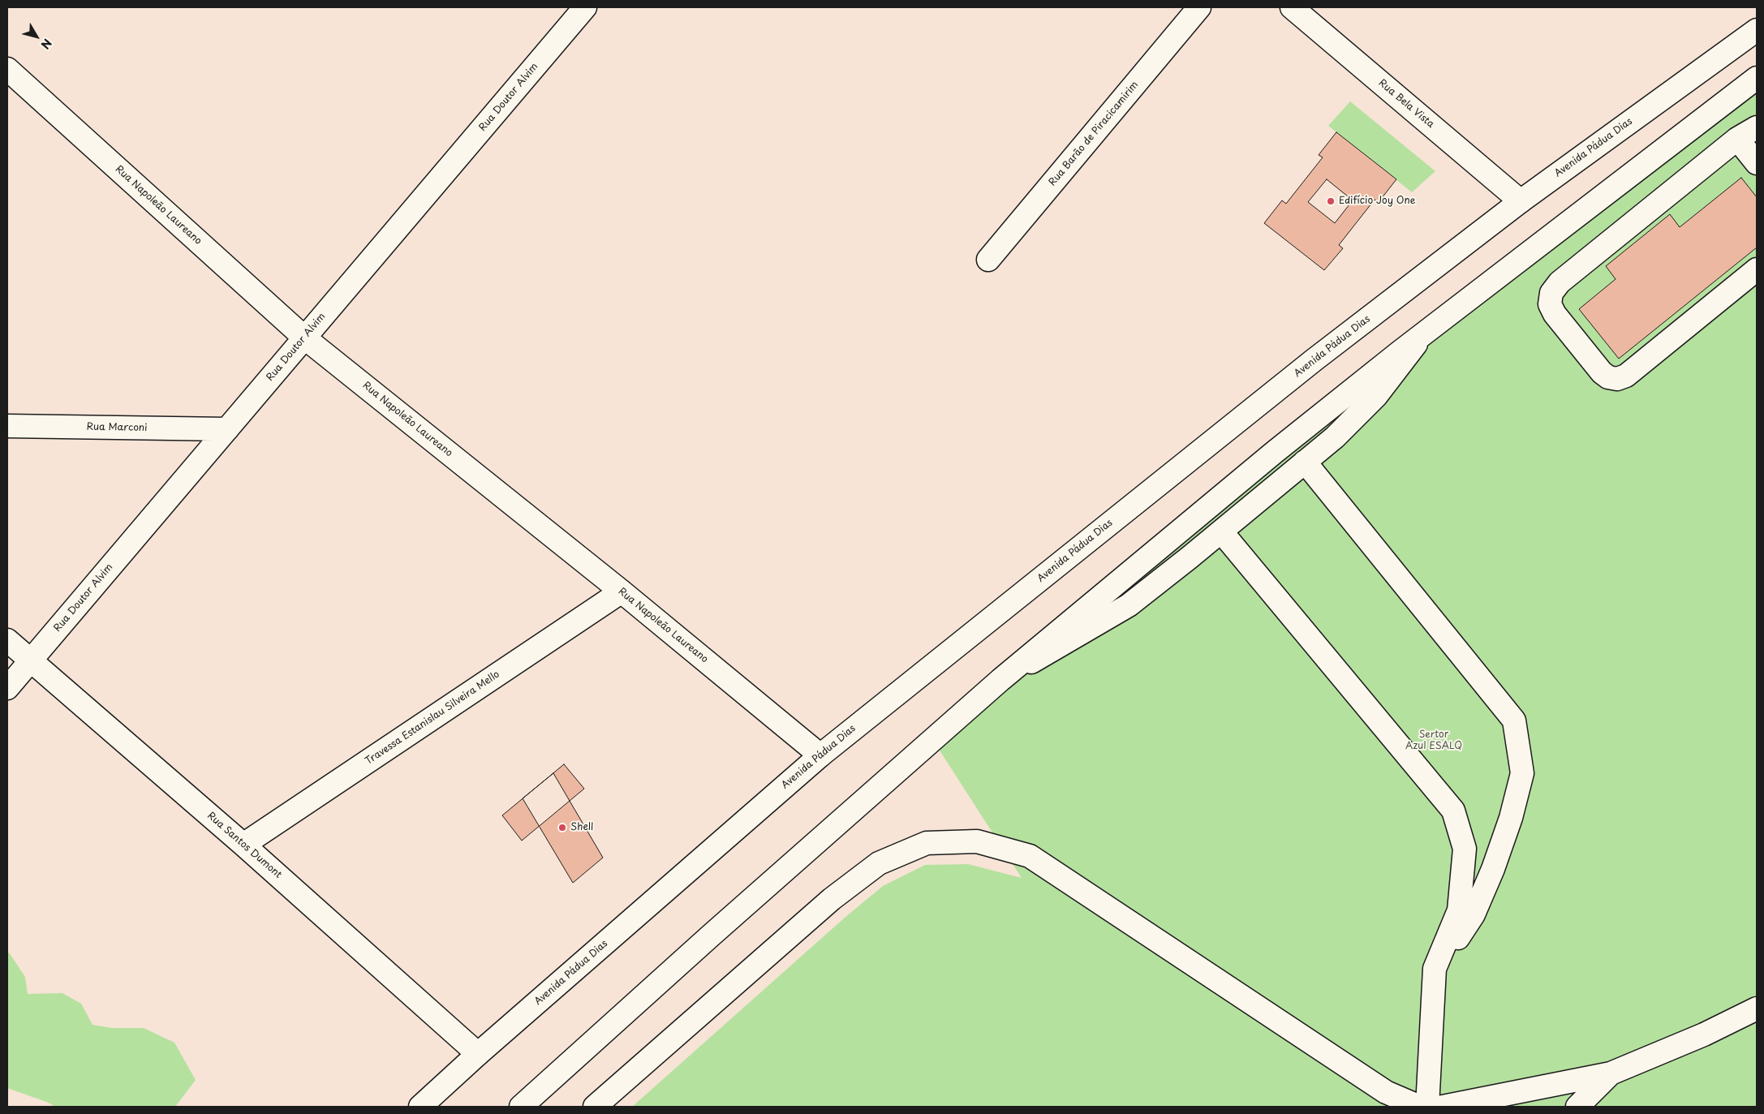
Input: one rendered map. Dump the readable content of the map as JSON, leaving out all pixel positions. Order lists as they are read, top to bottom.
{
  "streets": {
    "main road": [
      "Rua Doutor Alvim",
      "Rua Bela Vista",
      "Rua Barão de Piracicamirim",
      "Avenida Pádua Dias",
      "Rua Napoleão Laureano",
      "Rua Marconi",
      "Travessa Estanislau Silveira Mello",
      "Rua Santos Dumont"
    ]
  },
  "crossings": [
    ["Rua Doutor Alvim", "Rua Napoleão Laureano"],
    ["Rua Doutor Alvim", "Rua Marconi"],
    ["Rua Doutor Alvim", "Rua Santos Dumont"],
    ["Rua Bela Vista", "Avenida Pádua Dias"],
    ["Avenida Pádua Dias", "Rua Napoleão Laureano"],
    ["Avenida Pádua Dias", "Rua Santos Dumont"],
    ["Rua Napoleão Laureano", "Travessa Estanislau Silveira Mello"],
    ["Travessa Estanislau Silveira Mello", "Rua Santos Dumont"]
  ],
  "parks": ["Sertor Azul ESALQ"],
  "places": ["Edifício Joy One", "Shell"],
  "north": "bottom right"
}
